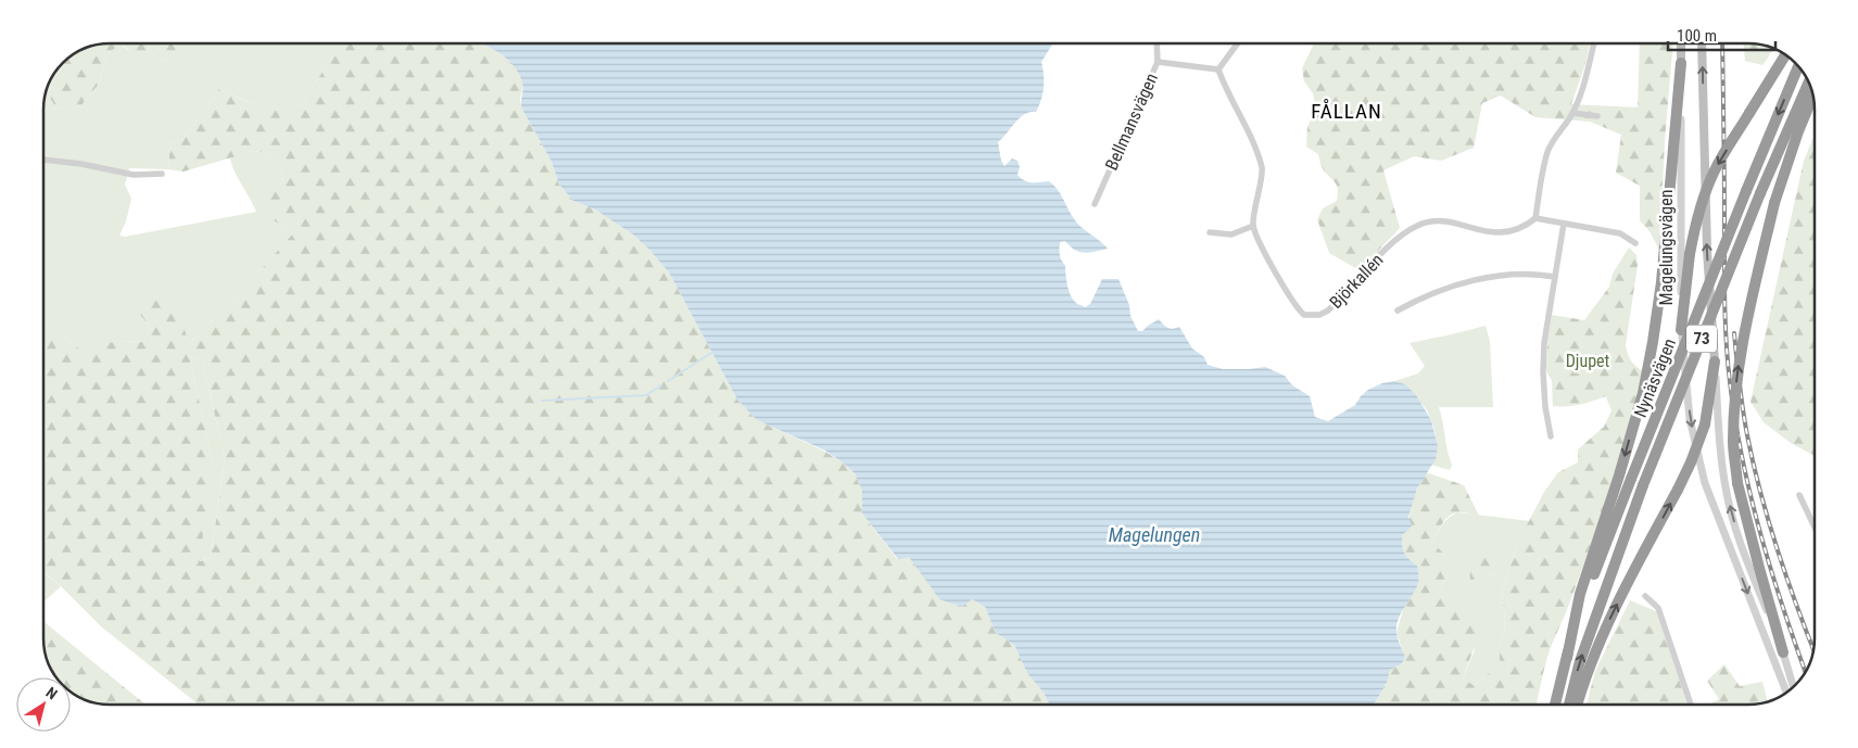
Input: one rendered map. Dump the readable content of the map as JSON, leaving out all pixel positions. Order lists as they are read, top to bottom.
{
  "streets": {
    "highway": ["73", "Nynäsvägen"],
    "main road": ["Magelungsvägen"],
    "street": ["Bellmansvägen", "Björkallén"]
  },
  "one_way": ["Magelungsvägen"],
  "districts": ["FÅLLAN"],
  "water": ["Magelungen"],
  "parks": ["Djupet"],
  "scale_bar": "100 m",
  "north": "top right"
}
